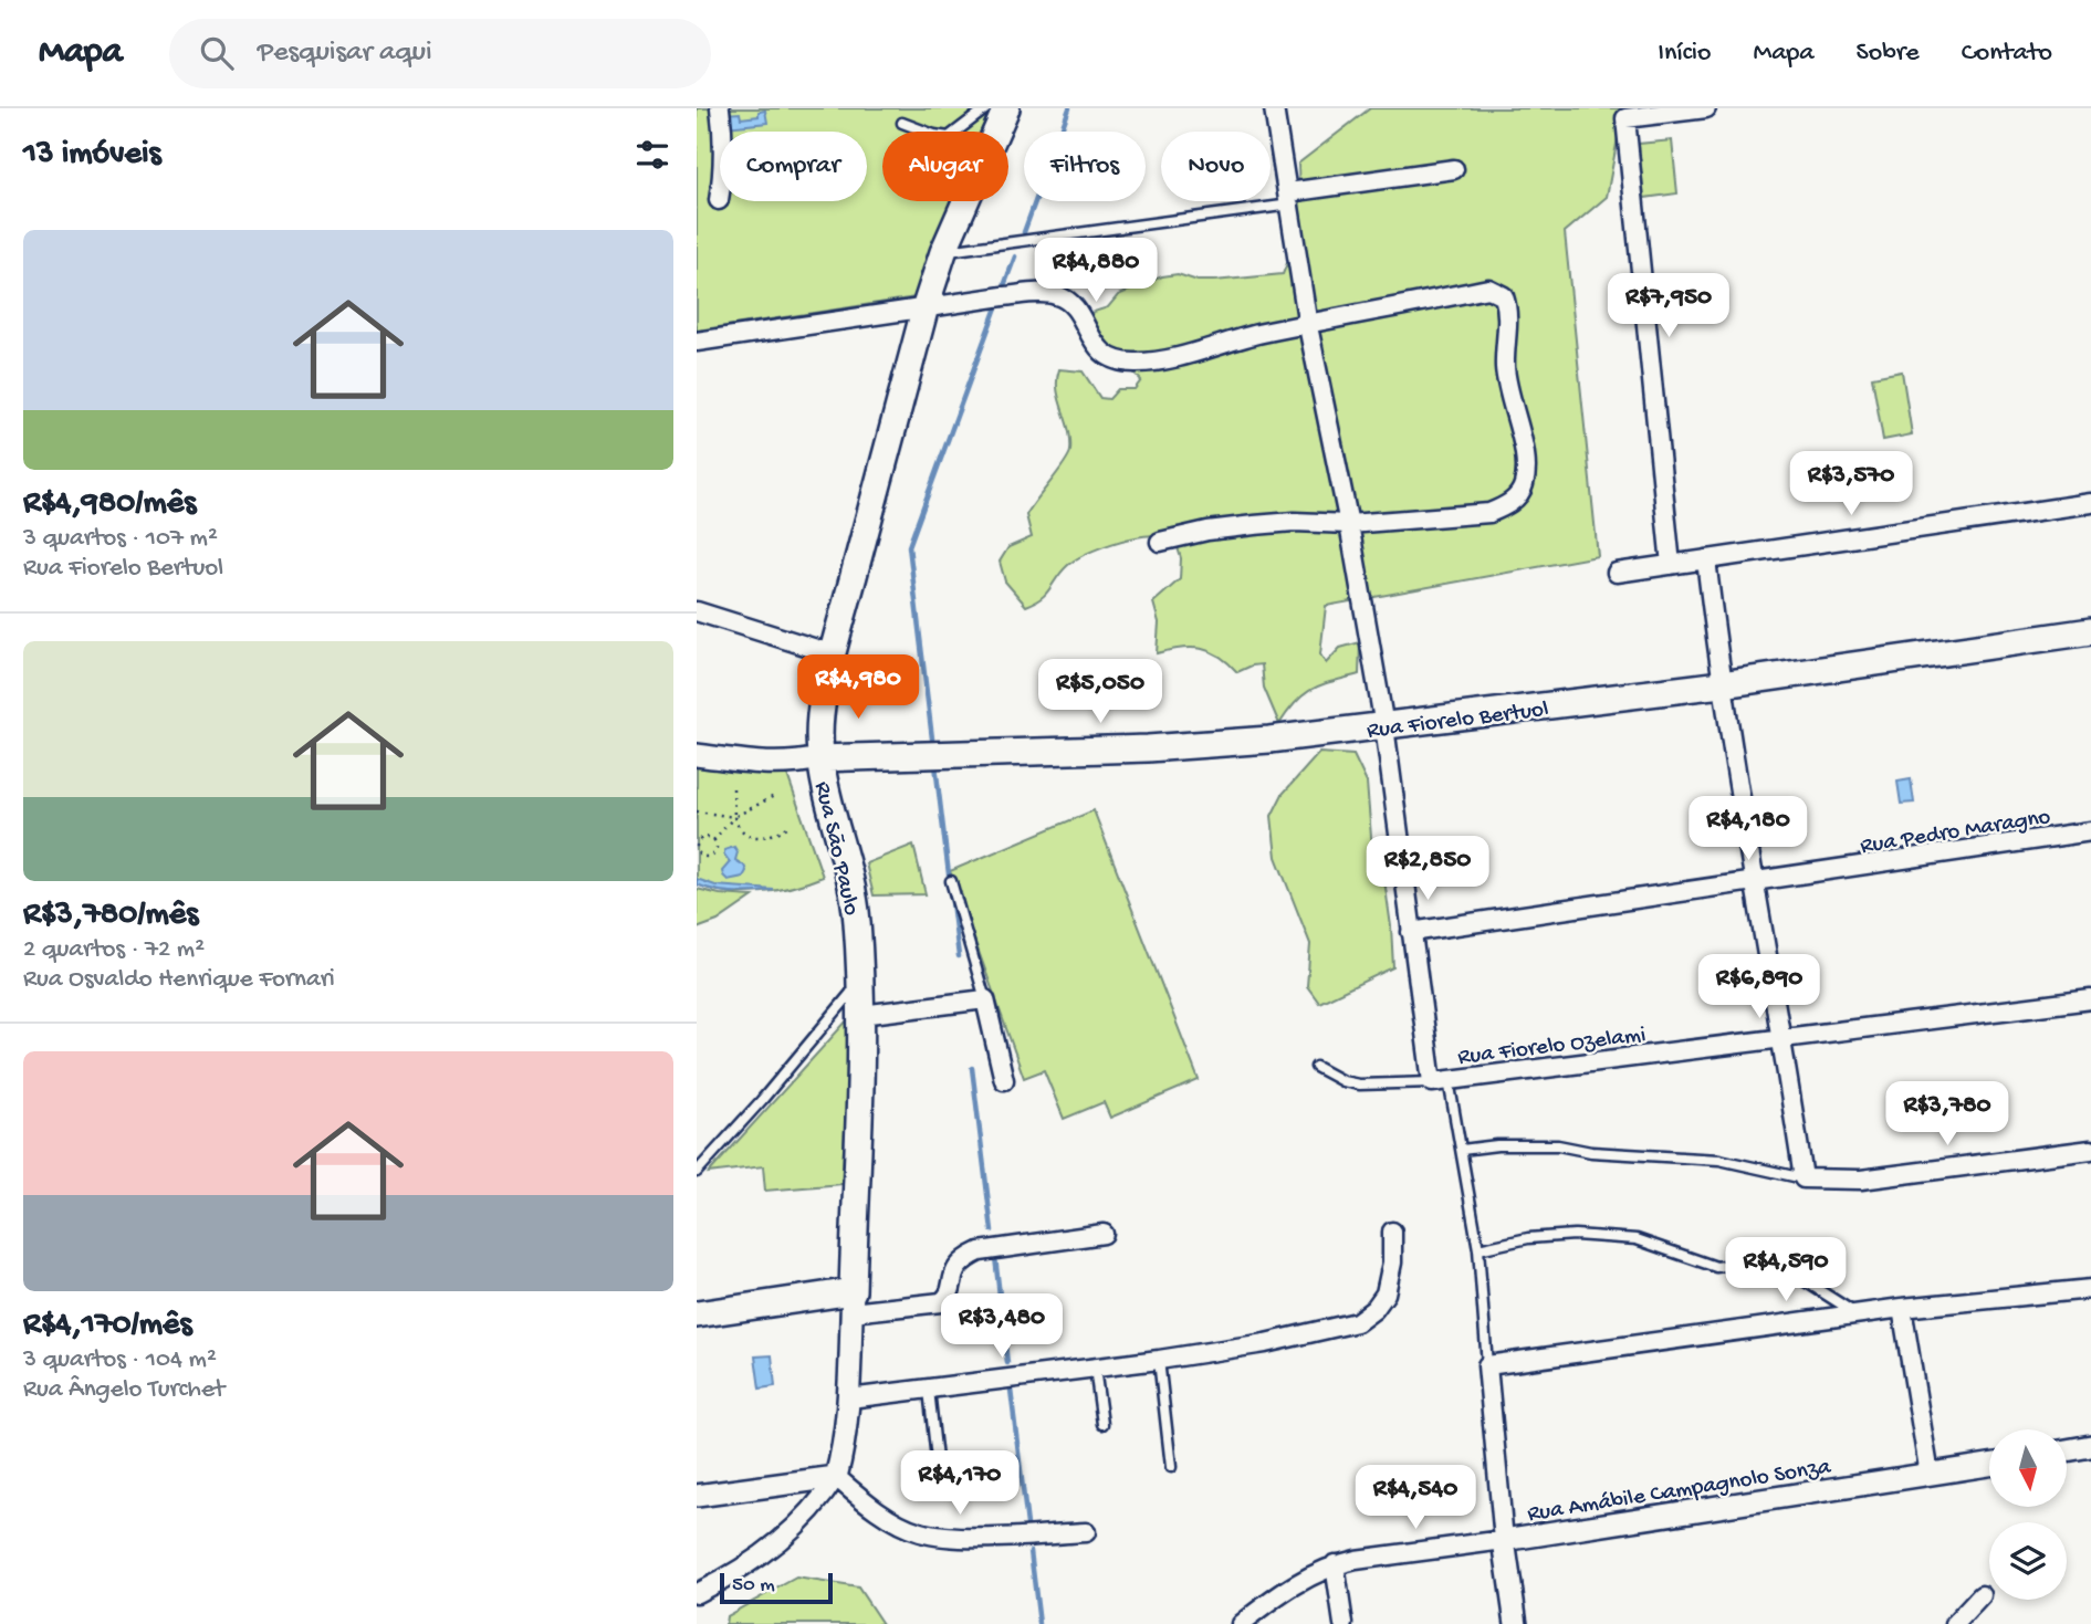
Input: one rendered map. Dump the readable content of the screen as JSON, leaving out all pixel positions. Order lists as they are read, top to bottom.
{
  "streets": {
    "main road": ["Rua Fiorelo Bertuol", "Rua São Paulo"],
    "street": ["Rua Pedro Maragno", "Rua Fiorelo Ozelami", "Rua Amábile Campagnolo Sonza"]
  },
  "crossings": [
    ["Rua Fiorelo Bertuol", "Rua São Paulo"]
  ],
  "scale_bar": "50 m",
  "north": "bottom",
  "page": {
    "header": "Mapa",
    "search": "Pesquisar aqui",
    "nav": [
      "Início",
      "Mapa",
      "Sobre",
      "Contato"
    ],
    "heading": "13 imóveis",
    "chip": [
      "Comprar",
      "Alugar",
      "Filtros",
      "Novo"
    ],
    "list": [
      {
        "name": "R$4,980/mês",
        "note": "3 quartos · 107 m² · Rua Fiorelo Bertuol"
      },
      {
        "name": "R$3,780/mês",
        "note": "2 quartos · 72 m² · Rua Osvaldo Henrique Fornari"
      },
      {
        "name": "R$4,170/mês",
        "note": "3 quartos · 104 m² · Rua Ângelo Turchet"
      }
    ],
    "price": [
      "R$4,880",
      "R$7,950",
      "R$3,570",
      "R$4,980",
      "R$5,050",
      "R$4,180",
      "R$2,850",
      "R$6,890",
      "R$3,780",
      "R$4,590",
      "R$3,480",
      "R$4,170",
      "R$4,540"
    ],
    "scale": "50 m"
  }
}
